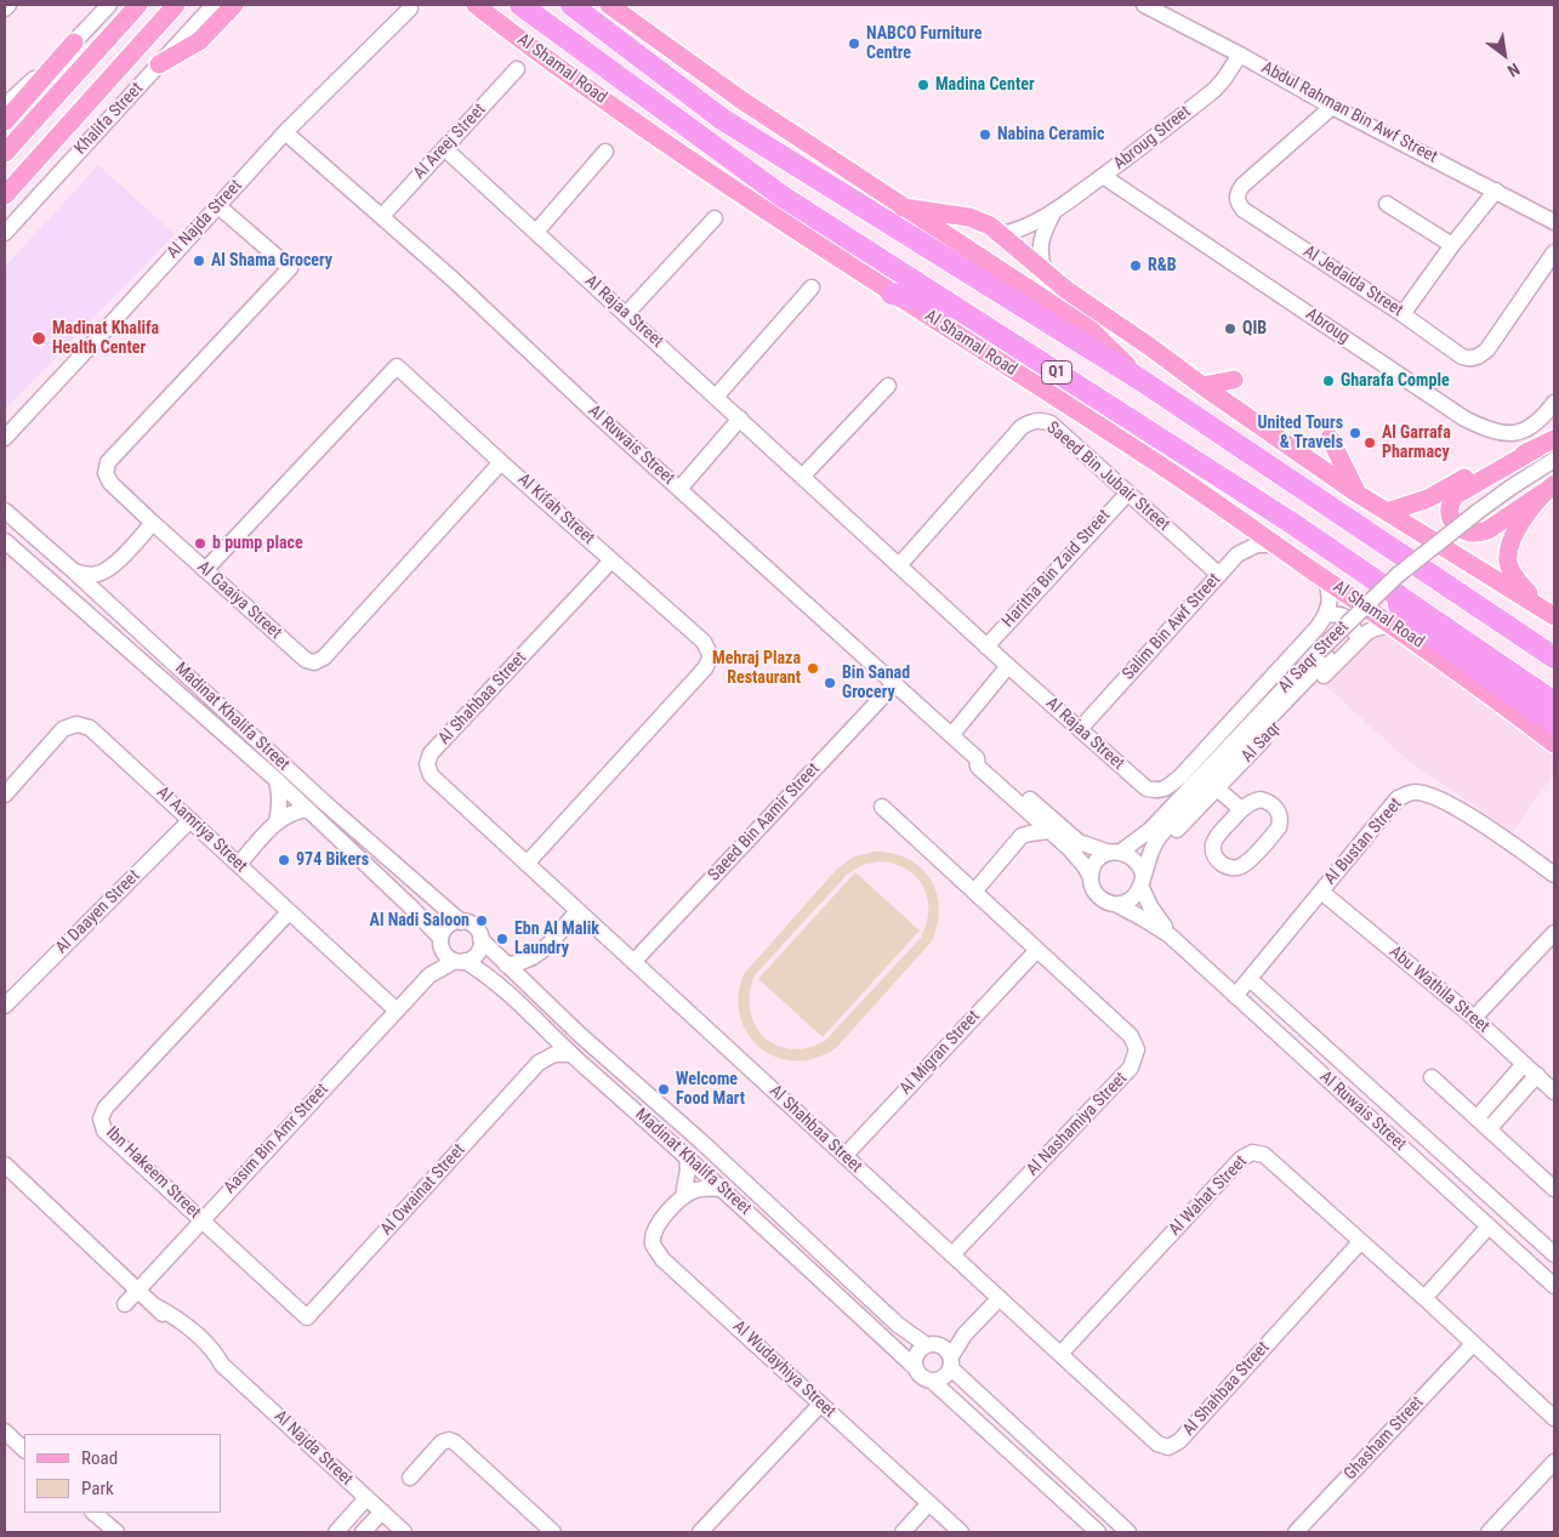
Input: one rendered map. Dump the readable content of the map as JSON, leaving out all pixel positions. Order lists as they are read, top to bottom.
{
  "streets": {
    "highway": ["Al Shamal Road", "Q1"],
    "main road": ["Khalifa Street"],
    "street": [
      "Abdul Rahman Bin Awf Street",
      "Abroug Street",
      "Al Areej Street",
      "Al Najda Street",
      "Al Jedaida Street",
      "Al Rajaa Street",
      "Abroug",
      "Al Ruwais Street",
      "Saeed Bin Jubair Street",
      "Al Kifah Street",
      "Haritha Bin Zaid Street",
      "Al Gaaiya Street",
      "Salim Bin Awf Street",
      "Al Saqr Street",
      "Al Shahbaa Street",
      "Madinat Khalifa Street",
      "Al Saqr",
      "Saeed Bin Aamir Street",
      "Al Aamriya Street",
      "Al Bustan Street",
      "Al Daayen Street",
      "Abu Wathila Street",
      "Al Migran Street",
      "Al Nashamiya Street",
      "Aasim Bin Amr Street",
      "Ibn Hakeem Street",
      "Al Owainat Street",
      "Al Wahat Street",
      "Al Wudayhiya Street",
      "Ghasham Street"
    ]
  },
  "crossings": [
    ["Al Shamal Road", "Salim Bin Awf Street"],
    ["Al Shamal Road", "Al Saqr"],
    ["Abdul Rahman Bin Awf Street", "Abroug Street"],
    ["Abdul Rahman Bin Awf Street", "Al Jedaida Street"],
    ["Abroug Street", "Abroug"],
    ["Al Areej Street", "Al Rajaa Street"],
    ["Al Areej Street", "Al Ruwais Street"],
    ["Al Najda Street", "Al Ruwais Street"],
    ["Al Najda Street", "Al Gaaiya Street"],
    ["Al Najda Street", "Aasim Bin Amr Street"],
    ["Al Rajaa Street", "Saeed Bin Jubair Street"],
    ["Al Rajaa Street", "Haritha Bin Zaid Street"],
    ["Al Rajaa Street", "Salim Bin Awf Street"],
    ["Al Ruwais Street", "Al Saqr Street"],
    ["Al Ruwais Street", "Saeed Bin Aamir Street"],
    ["Al Ruwais Street", "Al Bustan Street"],
    ["Saeed Bin Jubair Street", "Haritha Bin Zaid Street"],
    ["Saeed Bin Jubair Street", "Salim Bin Awf Street"],
    ["Al Kifah Street", "Al Gaaiya Street"],
    ["Al Kifah Street", "Al Shahbaa Street"],
    ["Al Saqr Street", "Al Saqr"],
    ["Al Shahbaa Street", "Saeed Bin Aamir Street"],
    ["Al Shahbaa Street", "Al Migran Street"],
    ["Al Shahbaa Street", "Al Nashamiya Street"],
    ["Al Shahbaa Street", "Al Wahat Street"],
    ["Madinat Khalifa Street", "Aasim Bin Amr Street"],
    ["Al Aamriya Street", "Al Daayen Street"],
    ["Al Aamriya Street", "Aasim Bin Amr Street"],
    ["Al Aamriya Street", "Ibn Hakeem Street"],
    ["Al Bustan Street", "Abu Wathila Street"],
    ["Al Migran Street", "Al Nashamiya Street"],
    ["Aasim Bin Amr Street", "Ibn Hakeem Street"],
    ["Ibn Hakeem Street", "Al Owainat Street"],
    ["Al Wahat Street", "Ghasham Street"]
  ],
  "places": [
    "NABCO Furniture Centre",
    "Madina Center",
    "Nabina Ceramic",
    "Al Shama Grocery",
    "R&B",
    "QIB",
    "Madinat Khalifa Health Center",
    "Gharafa Comple",
    "United Tours & Travels",
    "Al Garrafa Pharmacy",
    "b pump place",
    "Mehraj Plaza Restaurant",
    "Bin Sanad Grocery",
    "974 Bikers",
    "Al Nadi Saloon",
    "Ebn Al Malik Laundry",
    "Welcome Food Mart"
  ],
  "legend": ["Road", "Park"],
  "north": "bottom right"
}
